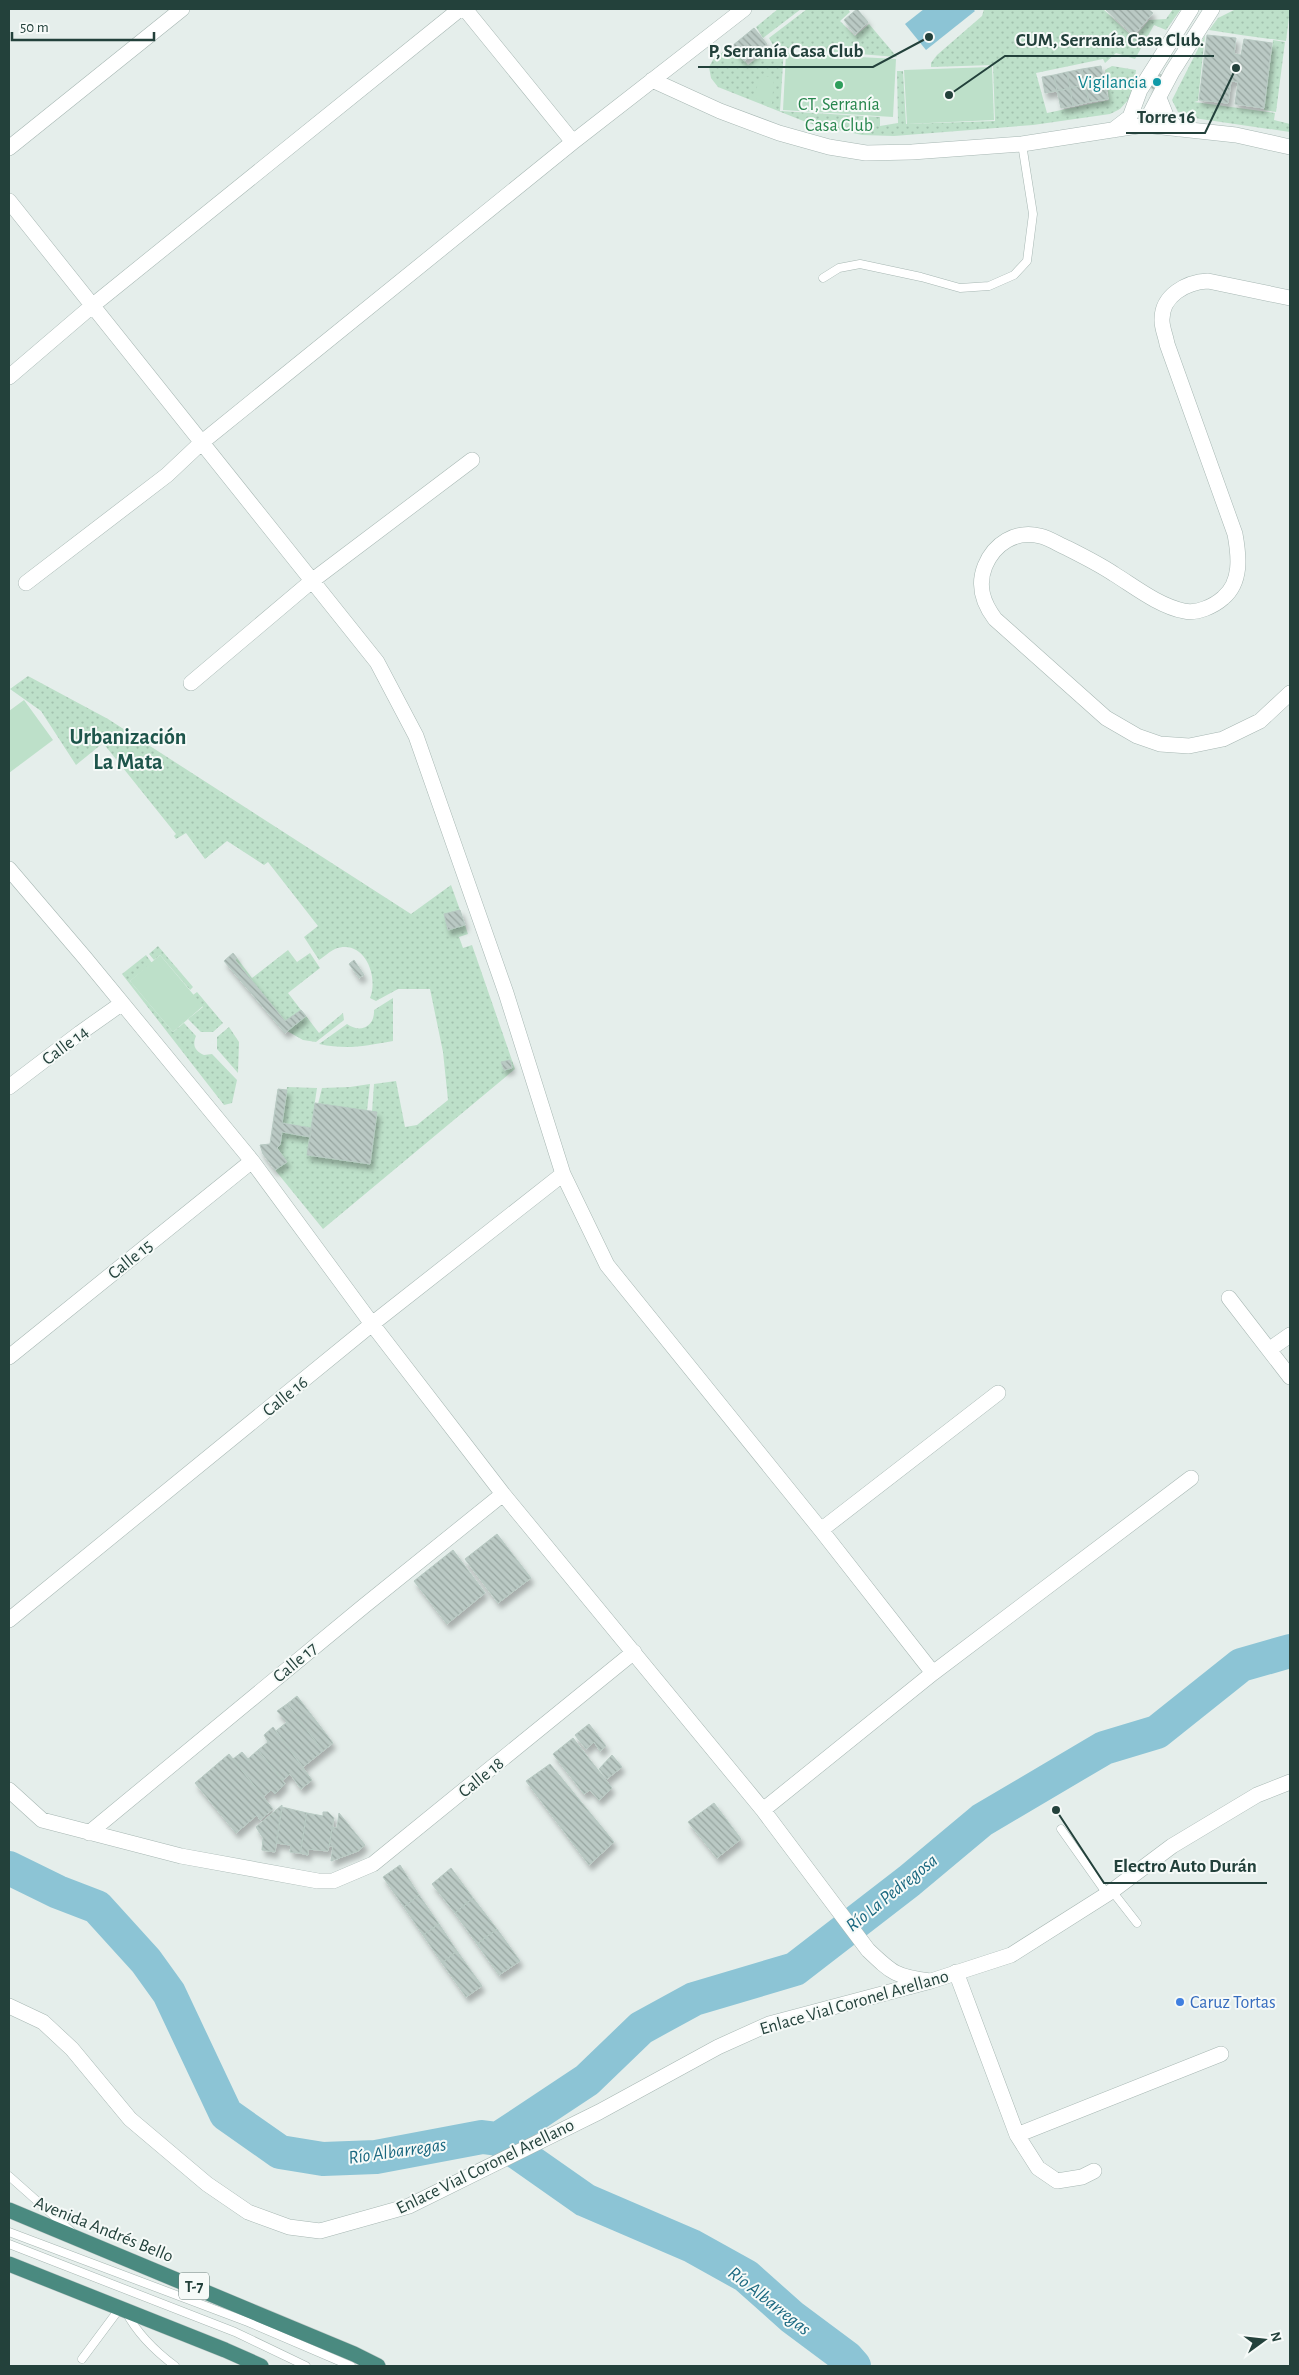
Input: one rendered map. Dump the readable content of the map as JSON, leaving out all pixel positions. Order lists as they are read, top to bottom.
{
  "streets": {
    "highway": ["Avenida Andrés Bello", "T-7"],
    "street": [
      "Calle 14",
      "Calle 15",
      "Calle 16",
      "Calle 17",
      "Calle 18",
      "Enlace Vial Coronel Arellano"
    ]
  },
  "crossings": [
    ["Calle 17", "Calle 18"]
  ],
  "districts": ["Urbanización La Mata"],
  "water": ["Río La Pedregosa", "Río Albarregas"],
  "places": [
    "P, Serranía Casa Club",
    "Torre 16",
    "Vigilancia",
    "CT, Serranía Casa Club",
    "CUM, Serranía Casa Club.",
    "Electro Auto Durán",
    "Caruz Tortas"
  ],
  "scale_bar": "50 m",
  "north": "right"
}
